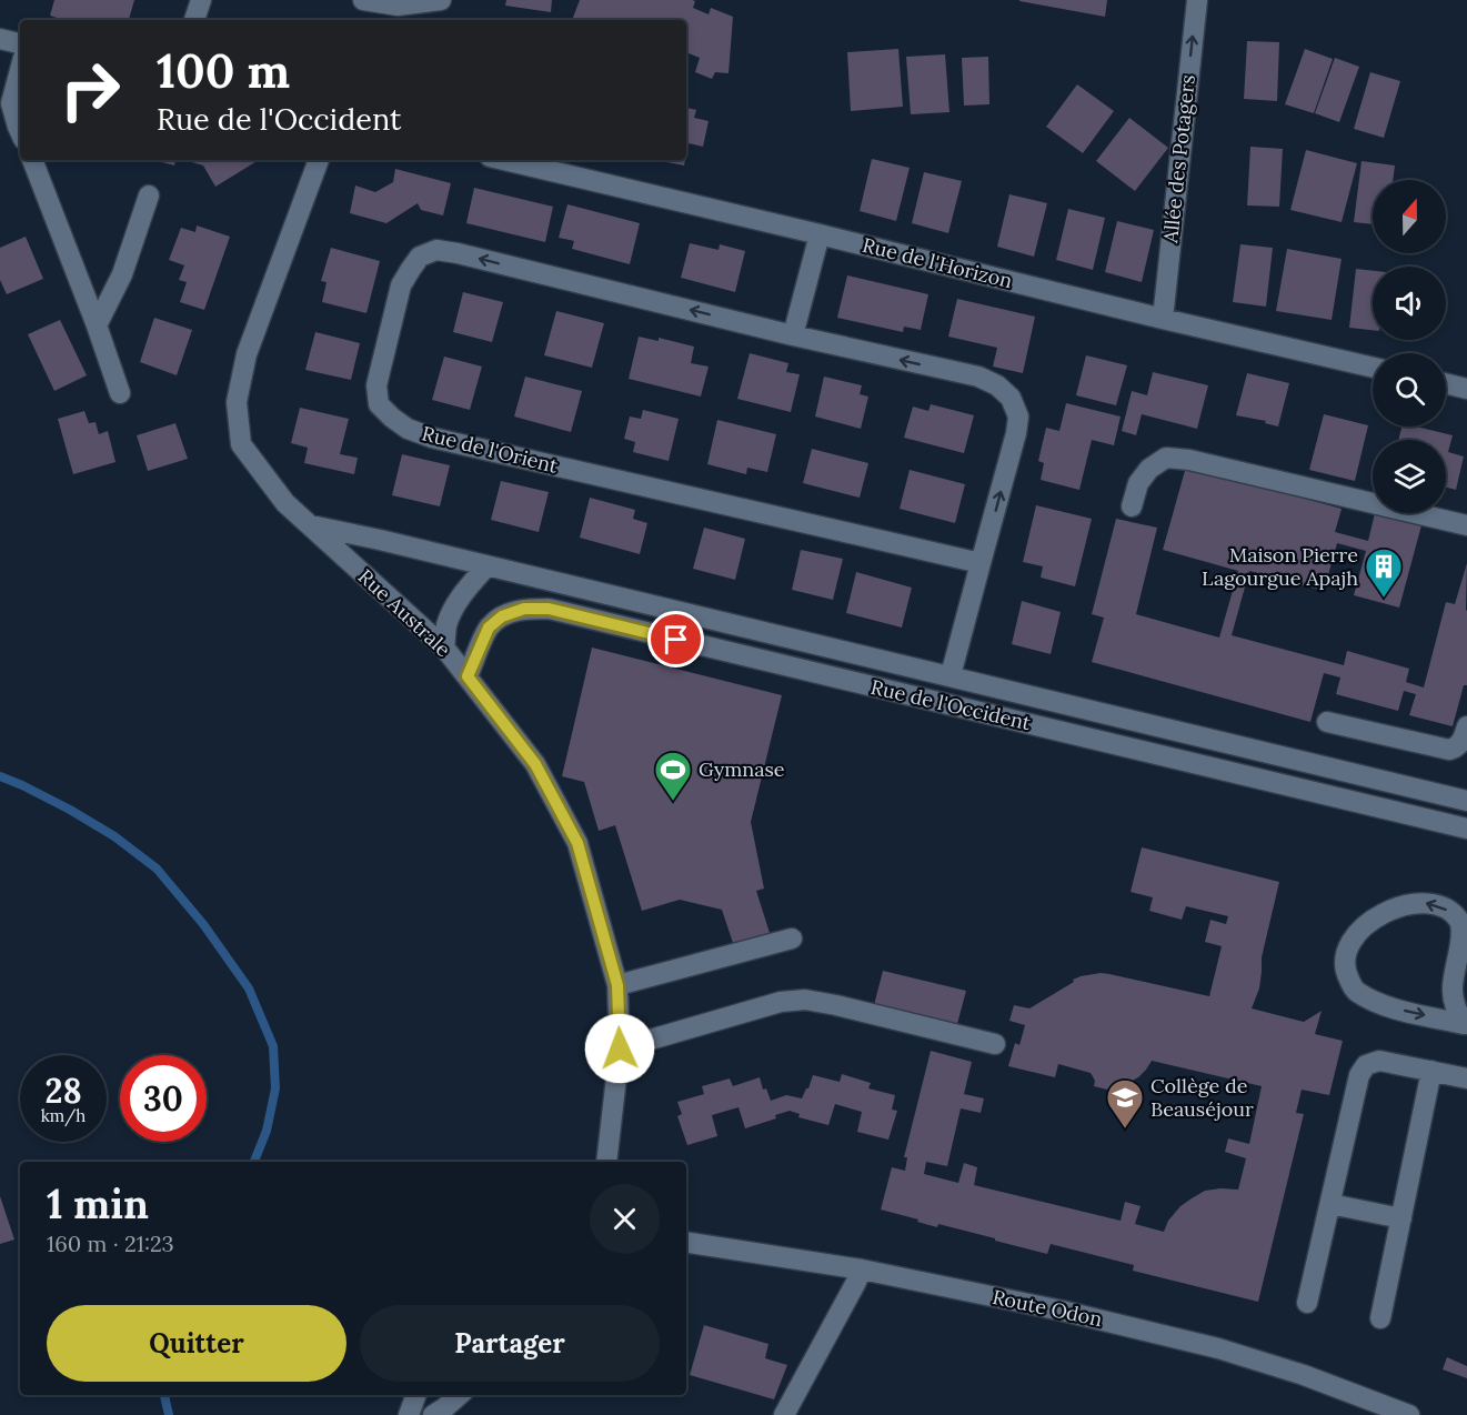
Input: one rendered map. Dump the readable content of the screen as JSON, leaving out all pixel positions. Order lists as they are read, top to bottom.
{
  "streets": {
    "street": [
      "Allée des Potagers",
      "Rue de l'Horizon",
      "Rue de l'Orient",
      "Rue Australe",
      "Rue de l'Occident",
      "Route Odon"
    ]
  },
  "crossings": [
    ["Allée des Potagers", "Rue de l'Horizon"],
    ["Rue de l'Orient", "Rue de l'Occident"],
    ["Rue Australe", "Rue de l'Occident"]
  ],
  "one_way": ["Allée des Potagers"],
  "places": {
    "building": ["Maison Pierre Lagourgue Apajh"],
    "sports": ["Gymnase"],
    "school or university": ["Collège de Beauséjour"]
  },
  "north": "top",
  "page": {
    "turn": ["100 m", "Rue de l'Occident"],
    "speed": "28 km/h",
    "limit": "30",
    "heading": ["1 min", "160 m · 21:23"],
    "buttons": ["Quitter", "Partager"]
  }
}
